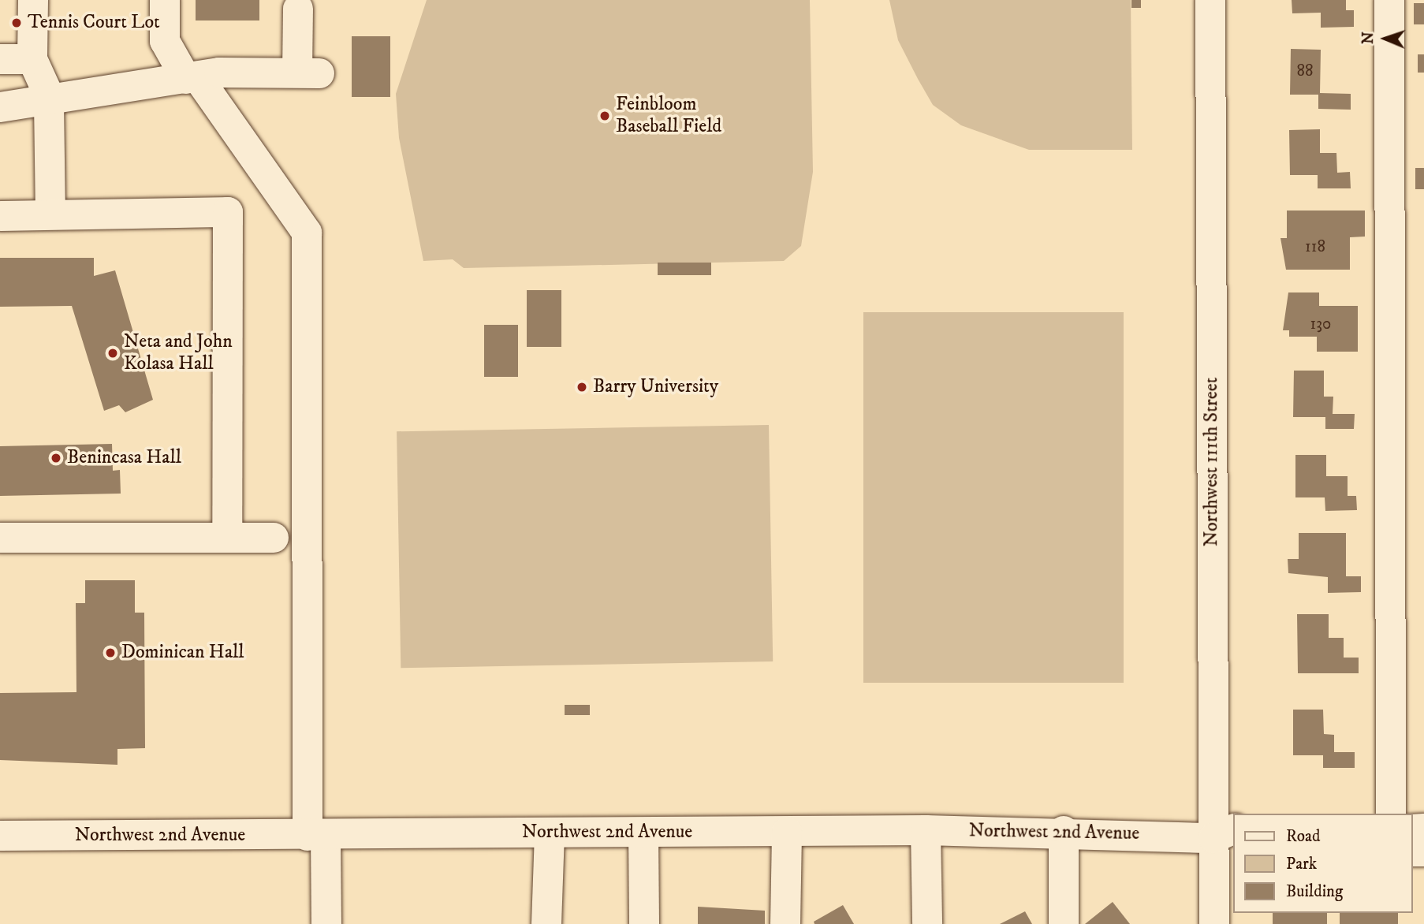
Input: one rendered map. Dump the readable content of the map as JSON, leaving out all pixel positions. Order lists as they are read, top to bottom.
{
  "streets": {
    "street": ["Northwest 111th Street", "Northwest 2nd Avenue"]
  },
  "crossings": [
    ["Northwest 111th Street", "Northwest 2nd Avenue"]
  ],
  "places": [
    "Tennis Court Lot",
    "Feinbloom Baseball Field",
    "Neta and John Kolasa Hall",
    "Barry University",
    "Benincasa Hall",
    "Dominican Hall"
  ],
  "house_numbers": ["88", "118", "130"],
  "legend": ["Road", "Park", "Building"],
  "north": "left"
}
